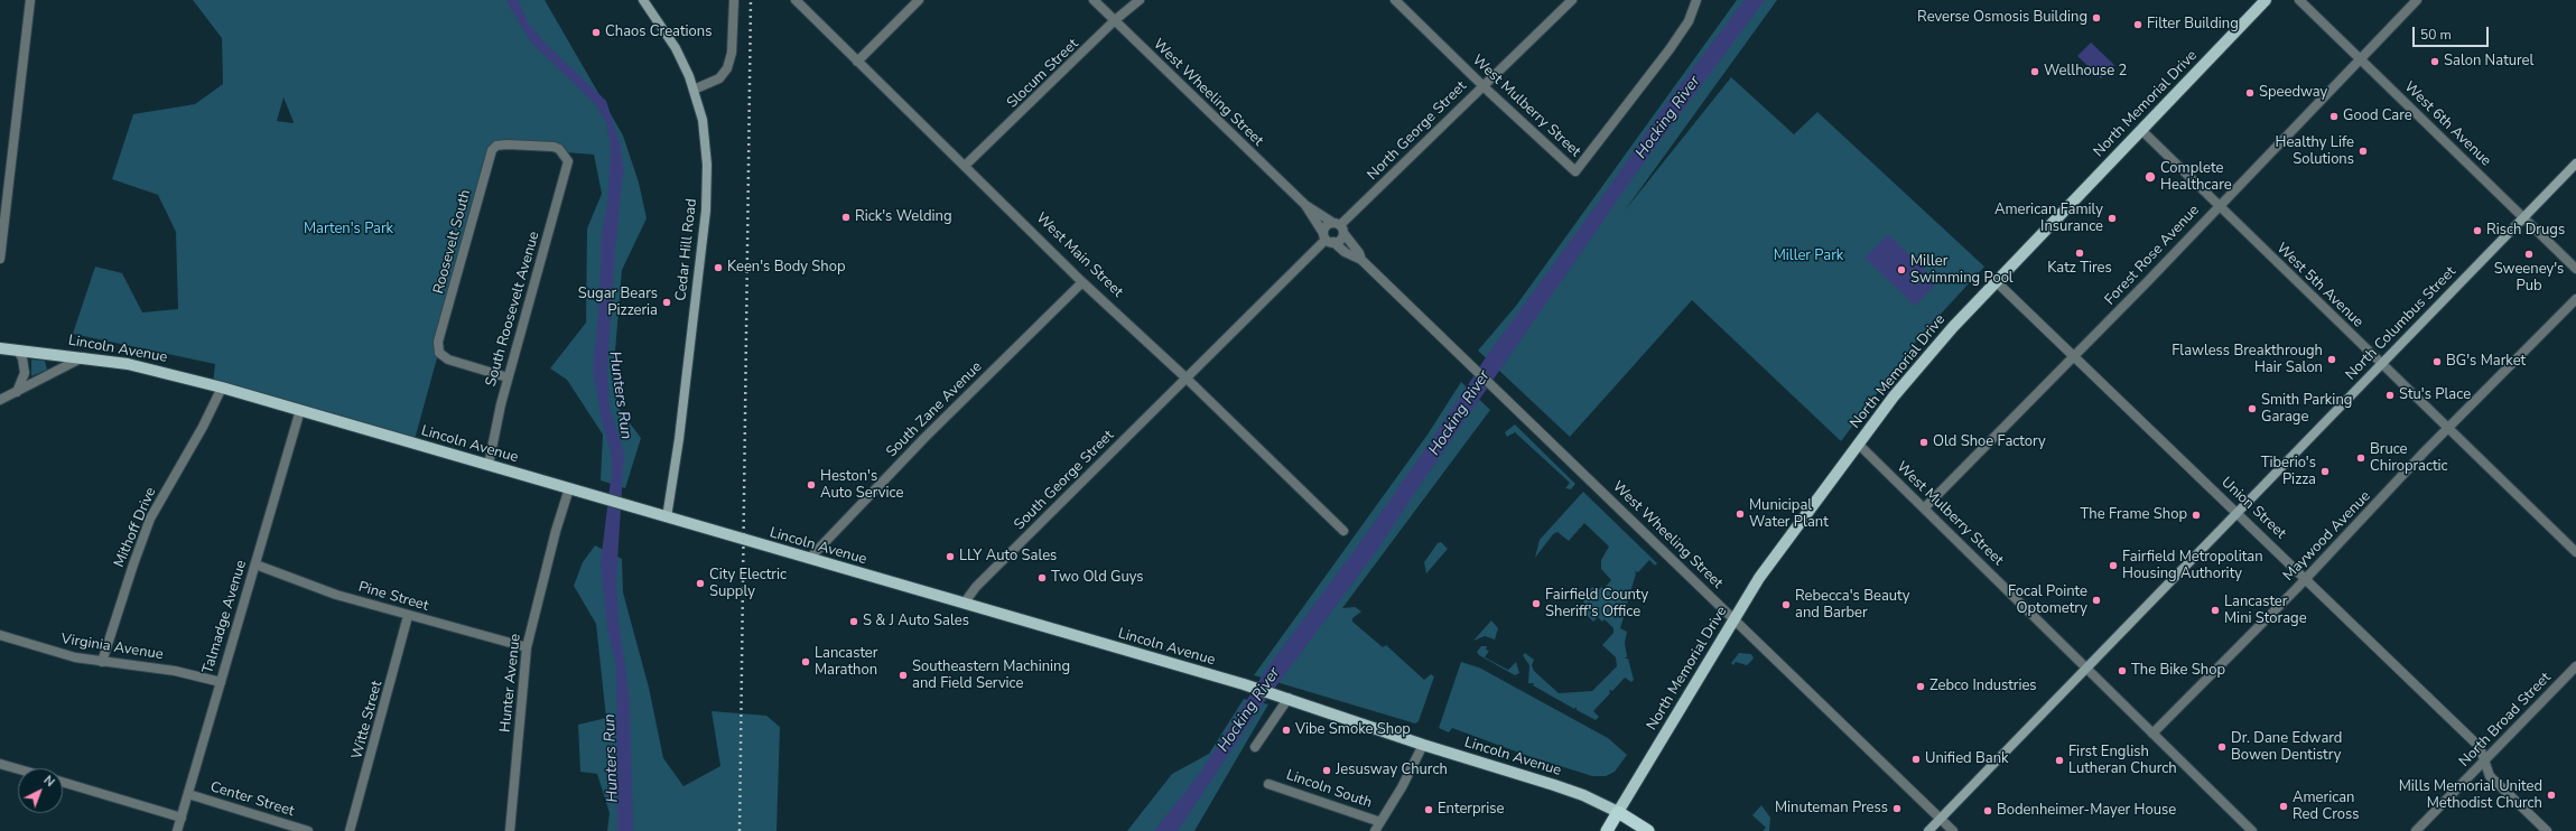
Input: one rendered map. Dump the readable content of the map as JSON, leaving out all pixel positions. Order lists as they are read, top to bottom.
{
  "streets": {
    "main road": [
      "North Memorial Drive",
      "Cedar Hill Road",
      "North Columbus Street",
      "Lincoln Avenue"
    ],
    "street": [
      "Slocum Street",
      "West Wheeling Street",
      "West Mulberry Street",
      "West 6th Avenue",
      "North George Street",
      "Roosevelt South",
      "West Main Street",
      "Forest Rose Avenue",
      "West 5th Avenue",
      "South Roosevelt Avenue",
      "South Zane Avenue",
      "South George Street",
      "Union Street",
      "Mithoff Drive",
      "Maywood Avenue",
      "Pine Street",
      "Talmadge Avenue",
      "Virginia Avenue",
      "Hunter Avenue",
      "Witte Street",
      "North Broad Street",
      "Lincoln South",
      "Center Street"
    ]
  },
  "crossings": [
    ["Slocum Street", "West Wheeling Street"],
    ["Slocum Street", "West Main Street"],
    ["West Wheeling Street", "North Memorial Drive"],
    ["West Wheeling Street", "North George Street"],
    ["West Wheeling Street", "North Columbus Street"],
    ["North Memorial Drive", "West Mulberry Street"],
    ["North Memorial Drive", "West 5th Avenue"],
    ["North Memorial Drive", "Lincoln Avenue"],
    ["North Memorial Drive", "Union Street"],
    ["West Mulberry Street", "North George Street"],
    ["West Mulberry Street", "Forest Rose Avenue"],
    ["West Mulberry Street", "North Columbus Street"],
    ["West Mulberry Street", "Maywood Avenue"],
    ["West 6th Avenue", "Forest Rose Avenue"],
    ["West 6th Avenue", "North Columbus Street"],
    ["Roosevelt South", "South Roosevelt Avenue"],
    ["Cedar Hill Road", "Lincoln Avenue"],
    ["West Main Street", "South Zane Avenue"],
    ["West Main Street", "South George Street"],
    ["Forest Rose Avenue", "West 5th Avenue"],
    ["Forest Rose Avenue", "Union Street"],
    ["West 5th Avenue", "North Columbus Street"],
    ["West 5th Avenue", "Maywood Avenue"],
    ["South Roosevelt Avenue", "Lincoln Avenue"],
    ["North Columbus Street", "Union Street"],
    ["Lincoln Avenue", "South Zane Avenue"],
    ["Lincoln Avenue", "South George Street"],
    ["Lincoln Avenue", "Mithoff Drive"],
    ["Lincoln Avenue", "Talmadge Avenue"],
    ["Lincoln Avenue", "Hunter Avenue"],
    ["Union Street", "Maywood Avenue"],
    ["Union Street", "North Broad Street"],
    ["Mithoff Drive", "Virginia Avenue"],
    ["Pine Street", "Talmadge Avenue"],
    ["Pine Street", "Hunter Avenue"],
    ["Pine Street", "Witte Street"],
    ["Talmadge Avenue", "Virginia Avenue"],
    ["Talmadge Avenue", "Center Street"]
  ],
  "water": ["Hocking River", "Hunters Run"],
  "parks": ["Marten's Park", "Miller Park"],
  "places": [
    "Reverse Osmosis Building",
    "Filter Building",
    "Chaos Creations",
    "Salon Naturel",
    "Wellhouse 2",
    "Speedway",
    "Good Care",
    "Healthy Life Solutions",
    "Complete Healthcare",
    "Rick's Welding",
    "American Family Insurance",
    "Risch Drugs",
    "Katz Tires",
    "Sweeney's Pub",
    "Keen's Body Shop",
    "Miller Swimming Pool",
    "Sugar Bears Pizzeria",
    "Flawless Breakthrough Hair Salon",
    "BG's Market",
    "Stu's Place",
    "Smith Parking Garage",
    "Old Shoe Factory",
    "Bruce Chiropractic",
    "Tiberio's Pizza",
    "Heston's Auto Service",
    "Municipal Water Plant",
    "The Frame Shop",
    "LLY Auto Sales",
    "Fairfield Metropolitan Housing Authority",
    "Two Old Guys",
    "City Electric Supply",
    "Focal Pointe Optometry",
    "Fairfield County Sheriff's Office",
    "Rebecca's Beauty and Barber",
    "Lancaster Mini Storage",
    "S & J Auto Sales",
    "Lancaster Marathon",
    "The Bike Shop",
    "Southeastern Machining and Field Service",
    "Zebco Industries",
    "Vibe Smoke Shop",
    "Dr. Dane Edward Bowen Dentistry",
    "Unified Bank",
    "First English Lutheran Church",
    "Jesusway Church",
    "Mills Memorial United Methodist Church",
    "American Red Cross",
    "Minuteman Press",
    "Enterprise",
    "Bodenheimer-Mayer House"
  ],
  "scale_bar": "50 m",
  "north": "top right"
}
